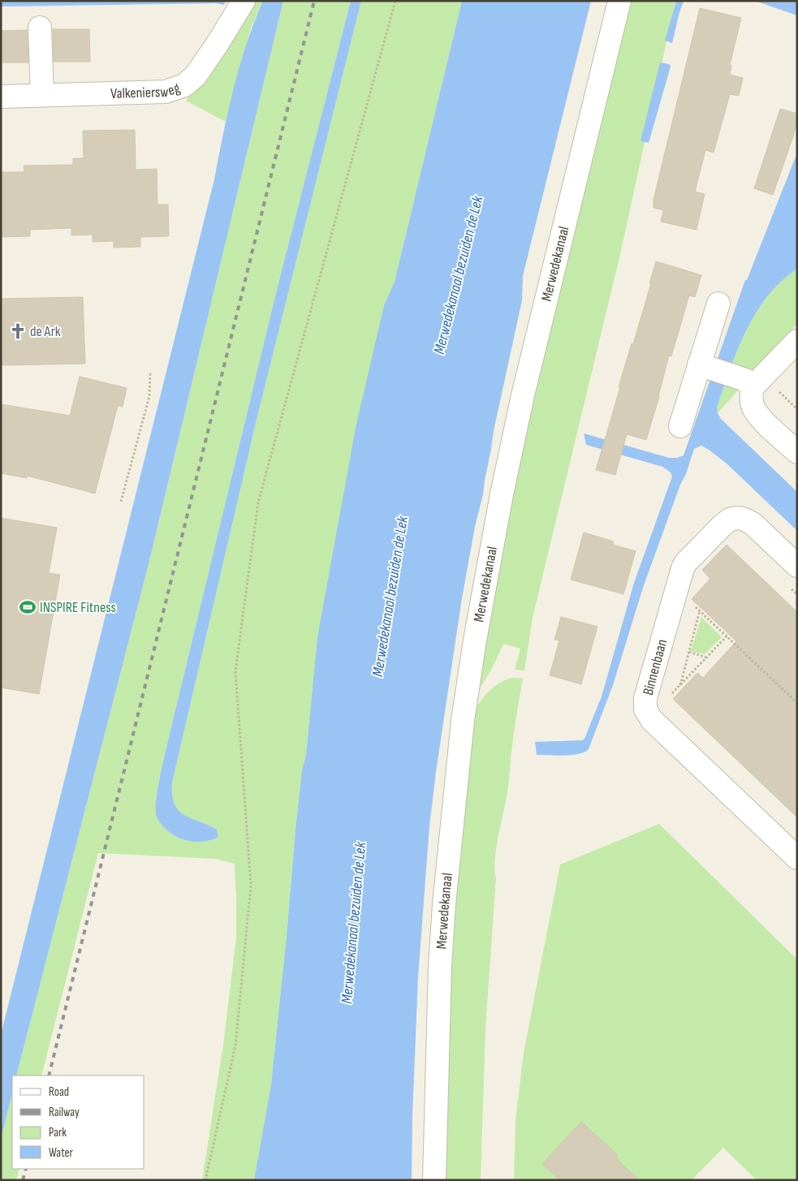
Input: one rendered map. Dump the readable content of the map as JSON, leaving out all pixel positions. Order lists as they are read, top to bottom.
{
  "streets": {
    "street": ["Valkeniersweg", "Merwedekanaal", "Binnenbaan"]
  },
  "water": ["Merwedekanaal bezuiden de Lek"],
  "places": {
    "church": ["de Ark"],
    "sports": ["INSPIRE Fitness"]
  },
  "legend": [
    "Road",
    "Railway",
    "Park",
    "Water"
  ]
}
